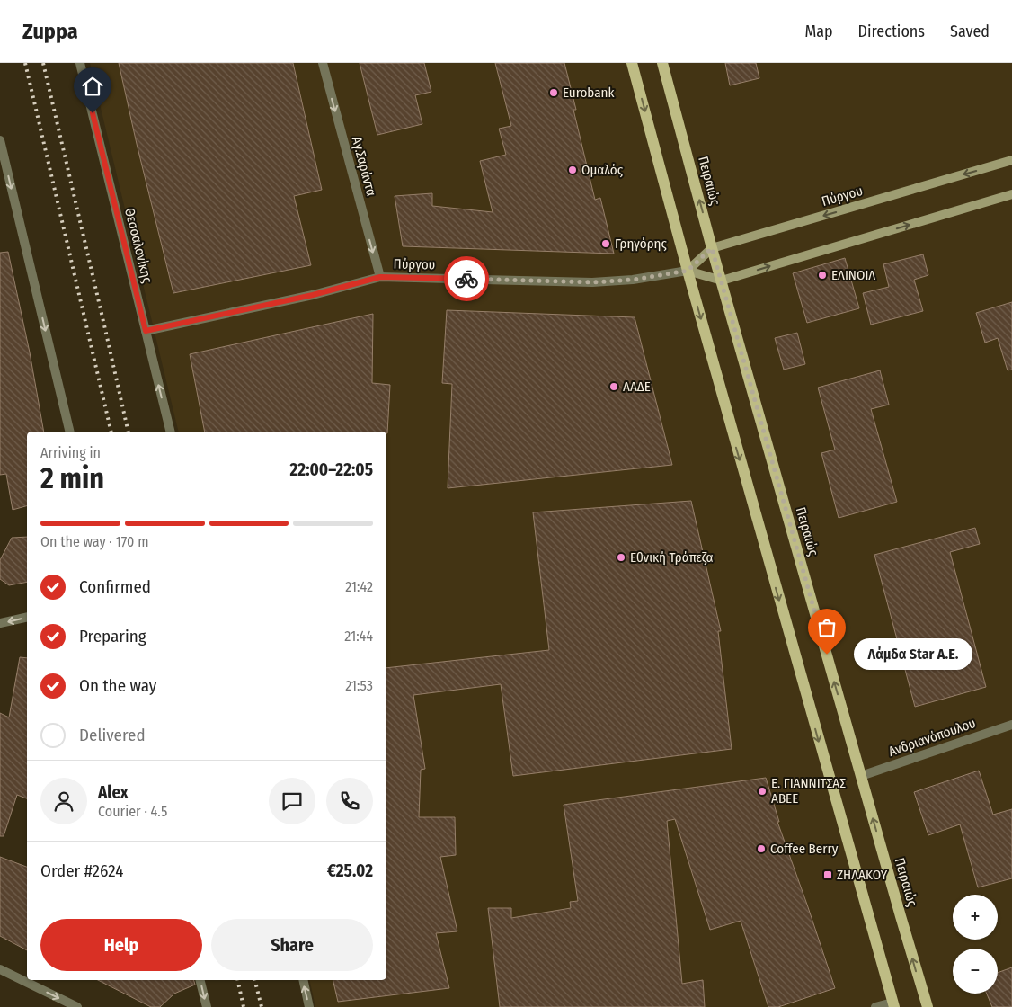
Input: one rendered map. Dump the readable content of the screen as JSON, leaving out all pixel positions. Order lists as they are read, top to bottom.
{
  "streets": {
    "main road": ["Πειραιώς"],
    "street": [
      "Αγ.Σαράντα",
      "Πύργου",
      "Θεσσαλονίκης",
      "Ανδριανόπουλου"
    ]
  },
  "crossings": [
    ["Αγ.Σαράντα", "Πύργου"],
    ["Πειραιώς", "Πύργου"],
    ["Πειραιώς", "Ανδριανόπουλου"],
    ["Πύργου", "Θεσσαλονίκης"]
  ],
  "one_way": ["Αγ.Σαράντα"],
  "places": {
    "other": [
      "Eurobank",
      "Ομαλός",
      "Γρηγόρης",
      "ΕΛΙΝΟΙΛ",
      "ΑΑΔΕ",
      "Εθνική Τράπεζα",
      "Λάμδα Star Α.Ε.",
      "Ε. ΓΙΑΝΝΙΤΣΑΣ ΑΒΕΕ",
      "Coffee Berry"
    ],
    "transit": ["ΖΗΛΑΚΟΥ"]
  },
  "page": {
    "header": "Zuppa",
    "nav": ["Map", "Directions", "Saved"],
    "heading": ["2 min", "Arriving in", "22:00–22:05"],
    "panel": [
      "Alex",
      "Courier · 4.5",
      "Order #2624",
      "€25.02"
    ],
    "bar": "On the way · 170 m",
    "list": [
      ["Confirmed", "21:42"],
      ["Preparing", "21:44"],
      ["On the way", "21:53"],
      "Delivered"
    ],
    "bubble": "Λάμδα Star Α.Ε.",
    "map_buttons": ["+", "−"],
    "buttons": ["Help", "Share"]
  }
}
